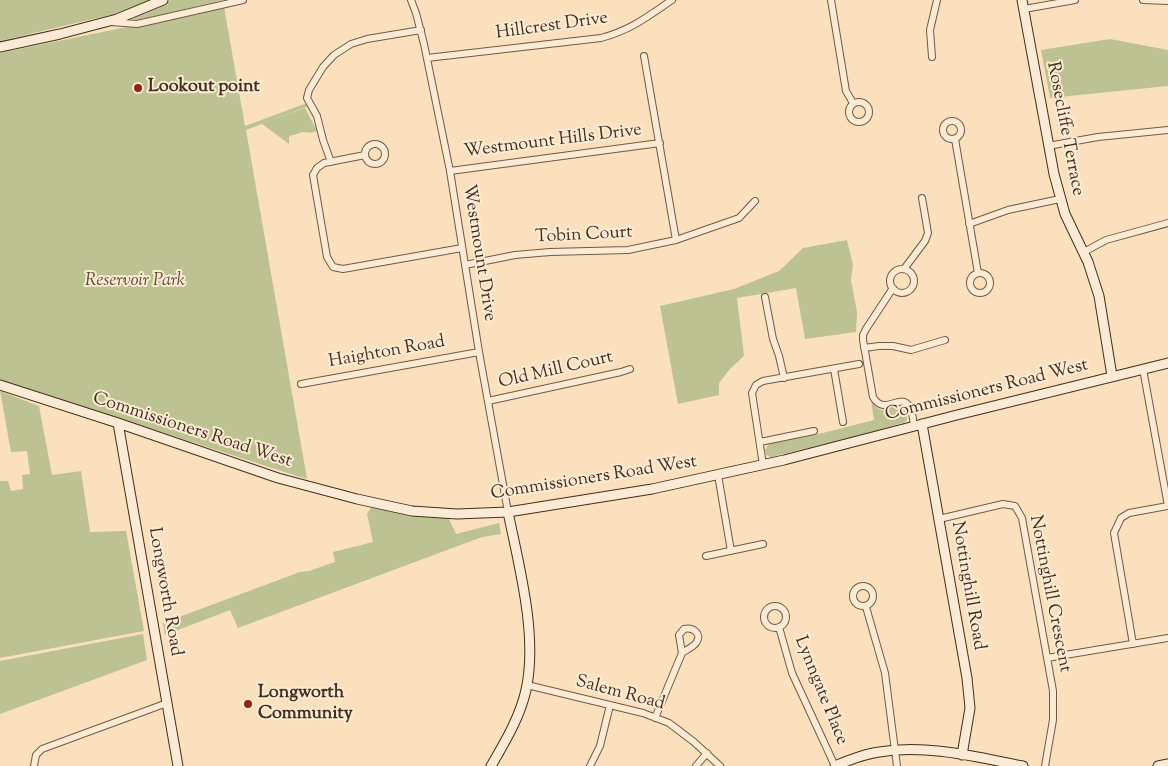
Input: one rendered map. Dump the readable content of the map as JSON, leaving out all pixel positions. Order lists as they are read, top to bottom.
{
  "streets": {
    "street": [
      "Hillcrest Drive",
      "Rosecliffe Terrace",
      "Westmount Hills Drive",
      "Tobin Court",
      "Westmount Drive",
      "Haighton Road",
      "Old Mill Court",
      "Commissioners Road West",
      "Nottinghill Road",
      "Longworth Road",
      "Nottinghill Crescent",
      "Lynngate Place",
      "Salem Road"
    ]
  },
  "crossings": [
    ["Hillcrest Drive", "Westmount Drive"],
    ["Rosecliffe Terrace", "Commissioners Road West"],
    ["Westmount Hills Drive", "Tobin Court"],
    ["Westmount Hills Drive", "Westmount Drive"],
    ["Tobin Court", "Westmount Drive"],
    ["Westmount Drive", "Haighton Road"],
    ["Westmount Drive", "Old Mill Court"],
    ["Westmount Drive", "Commissioners Road West"],
    ["Commissioners Road West", "Nottinghill Road"],
    ["Commissioners Road West", "Longworth Road"],
    ["Nottinghill Road", "Nottinghill Crescent"]
  ],
  "parks": ["Reservoir Park"],
  "places": ["Lookout point", "Longworth Community"]
}
